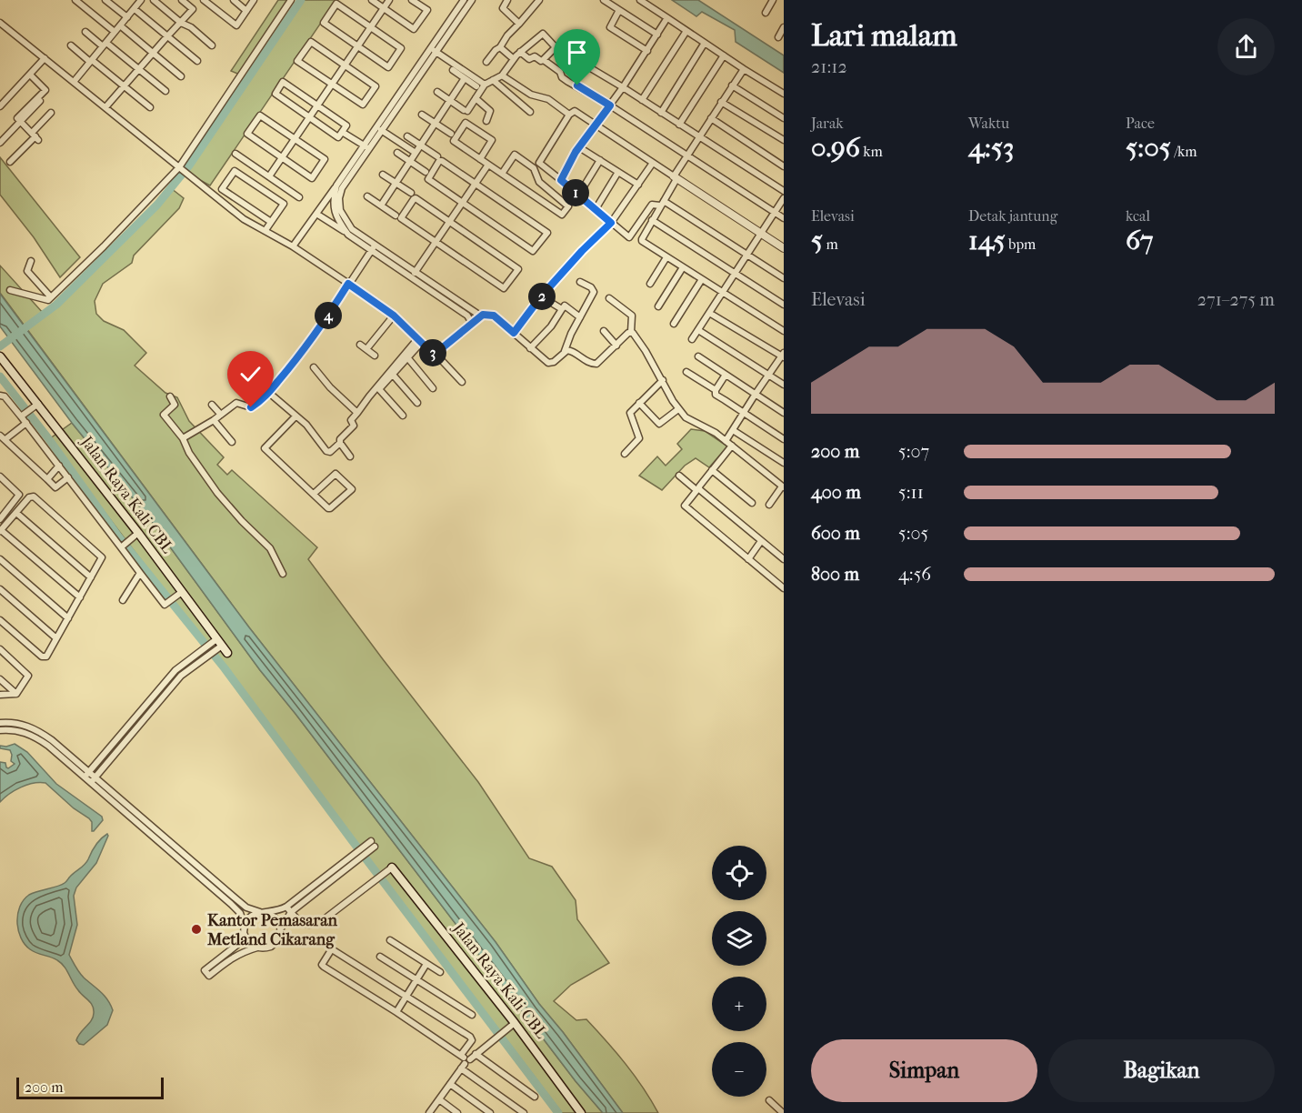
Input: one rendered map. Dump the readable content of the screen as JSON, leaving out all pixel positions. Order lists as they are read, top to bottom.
{
  "streets": {
    "main road": ["Jalan Raya Kali CBL"]
  },
  "places": ["Kantor Pemasaran Metland Cikarang"],
  "scale_bar": "200 m",
  "page": {
    "heading": ["Lari malam", "21:12"],
    "stats": [
      ["Jarak", "0.96 km"],
      ["Waktu", "4:53"],
      ["Pace", "5:05 /km"],
      ["Elevasi", "5 m"],
      ["Detak jantung", "145 bpm"],
      ["kcal", "67"]
    ],
    "pins": [
      "1",
      "2",
      "4",
      "3"
    ],
    "chart": ["Elevasi", "271–275 m"],
    "list": [
      {
        "name": "200 m",
        "note": "5:07"
      },
      {
        "name": "400 m",
        "note": "5:11"
      },
      {
        "name": "600 m",
        "note": "5:05"
      },
      {
        "name": "800 m",
        "note": "4:56"
      }
    ],
    "map_buttons": ["+", "−"],
    "buttons": ["Simpan", "Bagikan"],
    "scale": "200 m"
  }
}
